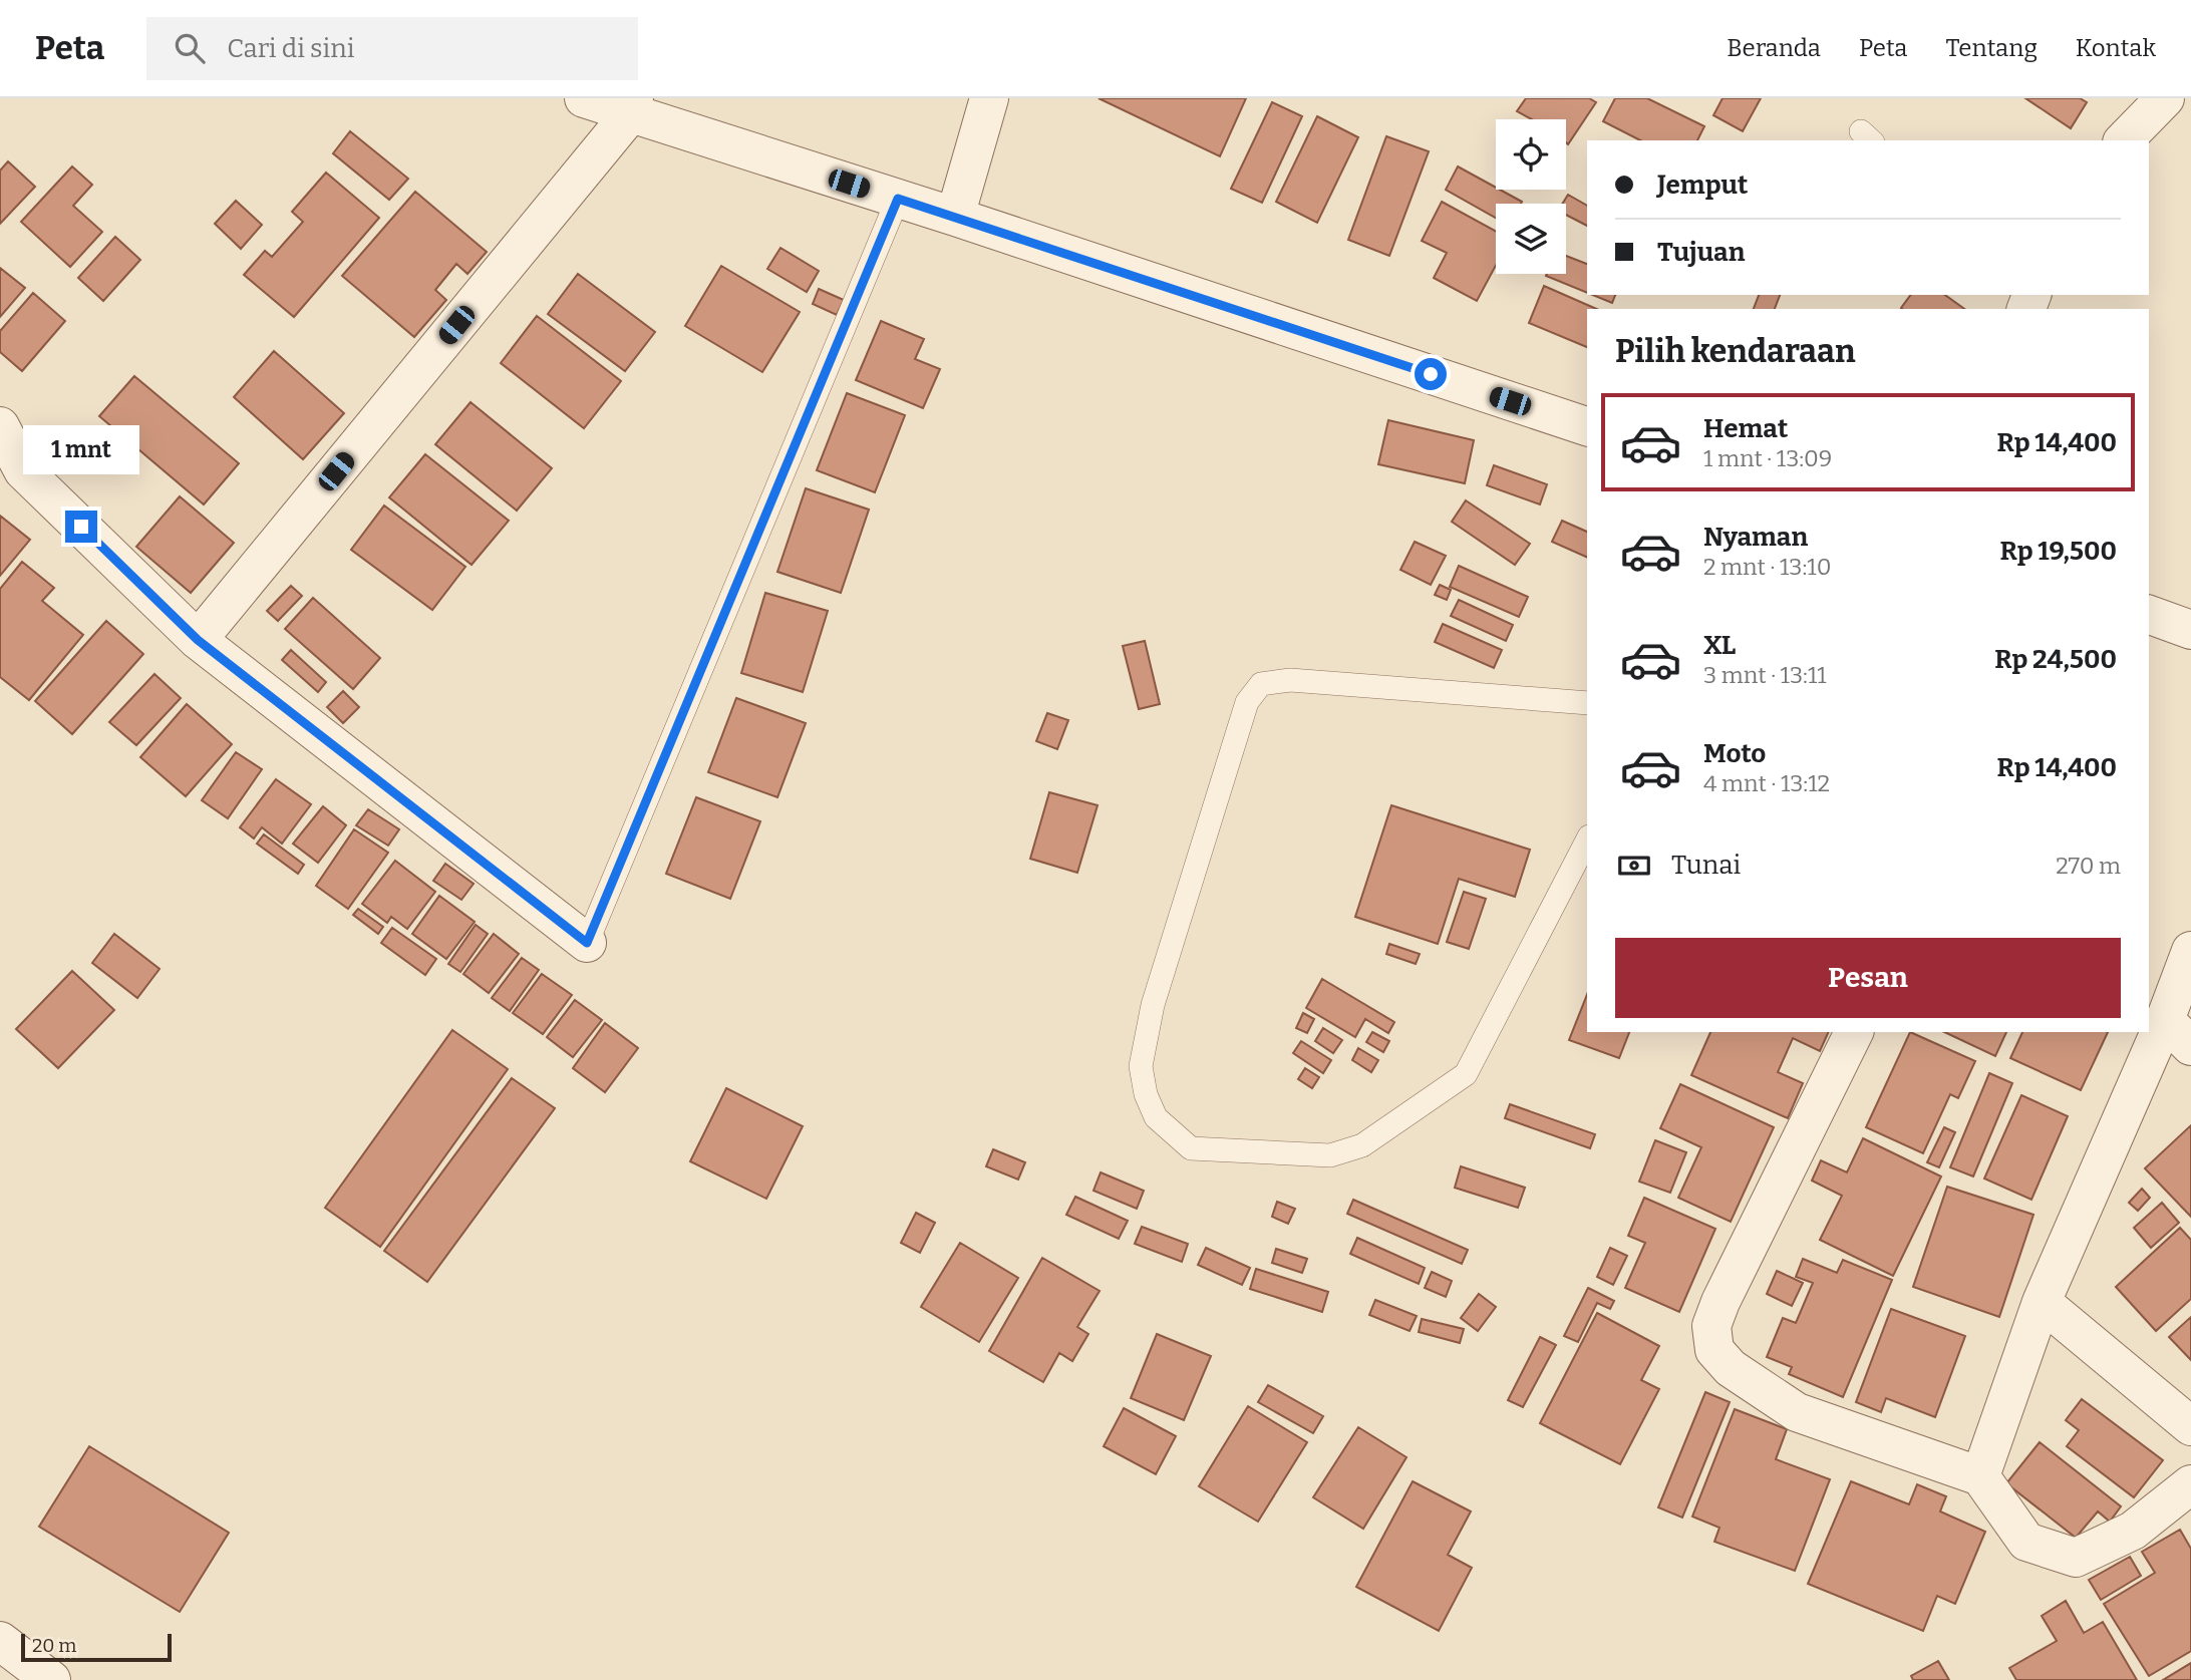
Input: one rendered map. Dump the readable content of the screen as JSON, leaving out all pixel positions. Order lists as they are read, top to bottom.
{
  "scale_bar": "20 m",
  "page": {
    "header": "Peta",
    "search": "Cari di sini",
    "nav": [
      "Beranda",
      "Peta",
      "Tentang",
      "Kontak"
    ],
    "banner": ["Jemput", "Tujuan"],
    "heading": "Pilih kendaraan",
    "list": [
      {
        "name": "Hemat",
        "note": "1 mnt · 13:09",
        "value": "Rp 14,400"
      },
      {
        "name": "Nyaman",
        "note": "2 mnt · 13:10",
        "value": "Rp 19,500"
      },
      {
        "name": "XL",
        "note": "3 mnt · 13:11",
        "value": "Rp 24,500"
      },
      {
        "name": "Moto",
        "note": "4 mnt · 13:12",
        "value": "Rp 14,400"
      }
    ],
    "bubble": "1 mnt",
    "pay": ["Tunai", "270 m"],
    "buttons": "Pesan",
    "scale": "20 m"
  }
}
